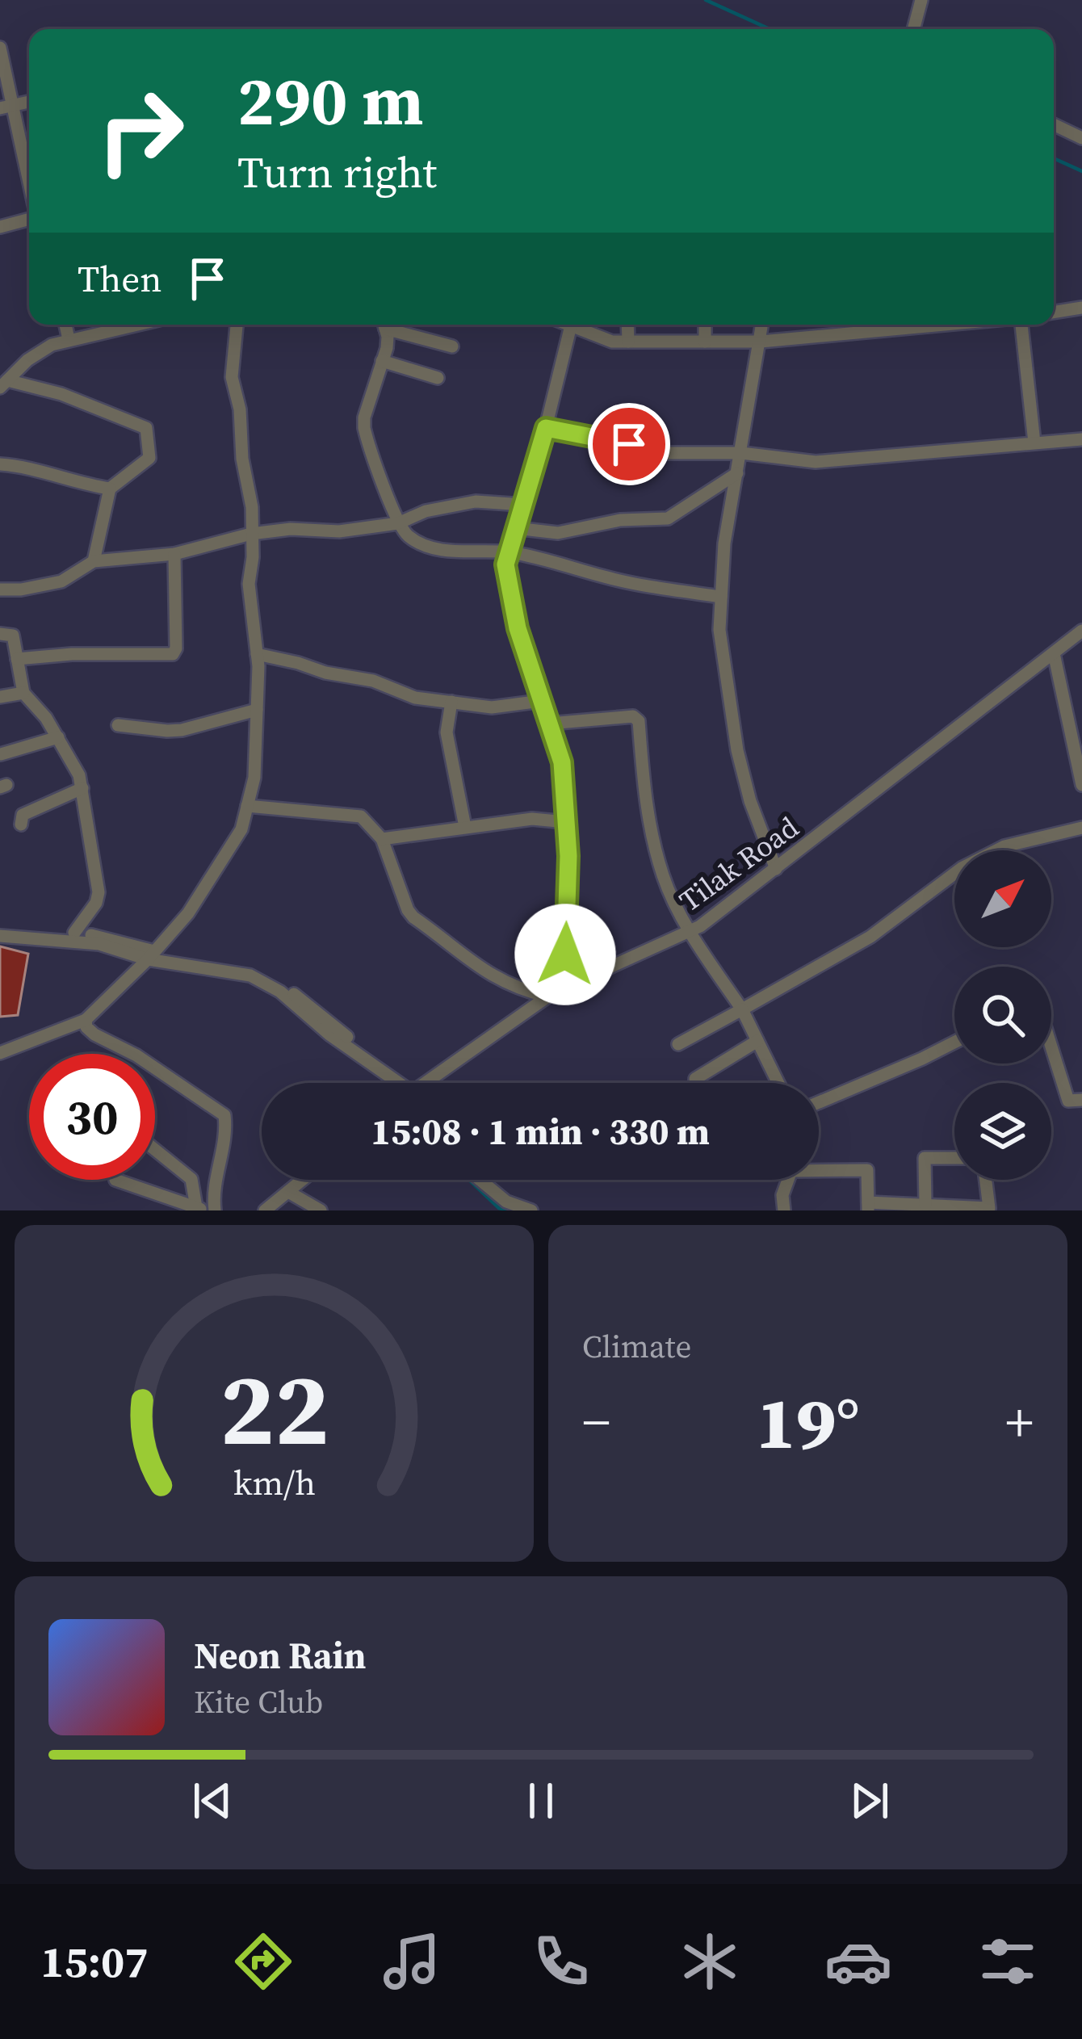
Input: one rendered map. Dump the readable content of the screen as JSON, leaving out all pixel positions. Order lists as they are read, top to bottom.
{
  "streets": {
    "street": ["Tilak Road"]
  },
  "north": "top right",
  "page": {
    "turn": ["290 m", "Turn right"],
    "then": "Then",
    "limit": "30",
    "trip": "15:08 · 1 min · 330 m",
    "tile": "Climate",
    "heat": ["−", "19°", "+"],
    "song": ["Neon Rain", "Kite Club"],
    "tabs": "15:07",
    "gauge": ["22", "km/h"]
  }
}
